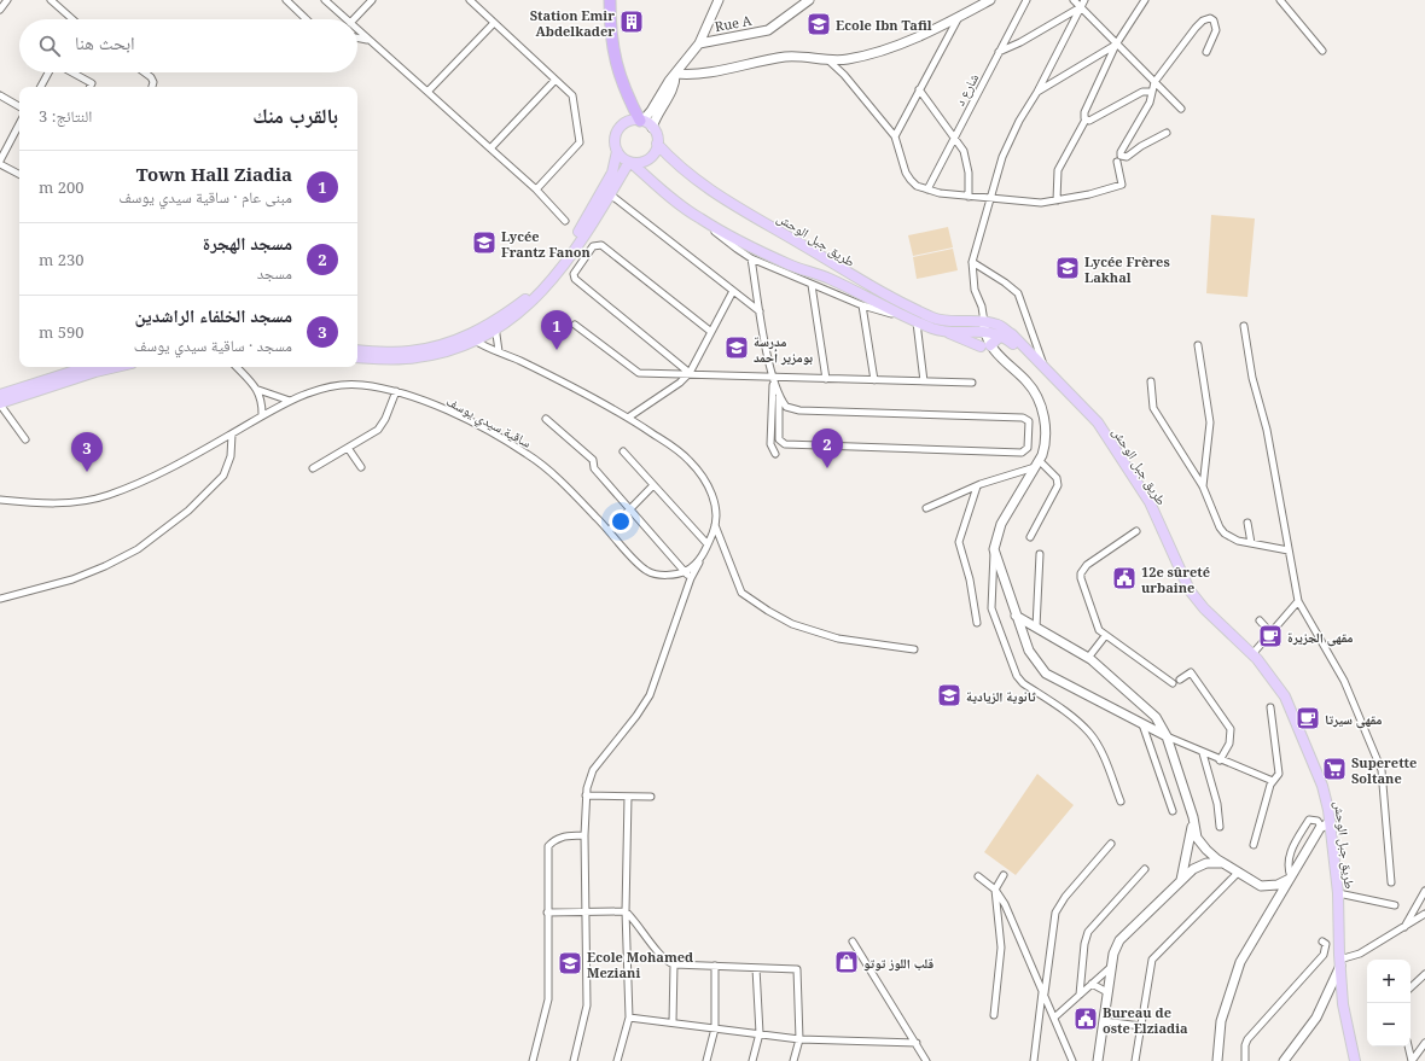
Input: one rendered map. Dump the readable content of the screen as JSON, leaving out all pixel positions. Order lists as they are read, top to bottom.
{
  "streets": {
    "main road": ["Rue A", "طريق جبل الوحش"],
    "street": ["شارع د", "ساقية سيدي يوسف"]
  },
  "places": {
    "building": ["Station Emir Abdelkader"],
    "school or university": [
      "Ecole Ibn Tafil",
      "Lycée Frantz Fanon",
      "Lycée Frères Lakhal",
      "مدرسة بومزير أحمد",
      "ثانوية الزيادية",
      "Ecole Mohamed Meziani"
    ],
    "public building": ["12e sûreté urbaine", "Bureau de oste Elziadia"],
    "cafe": ["مقهى الجزيرة", "مقهى سيرتا"],
    "supermarket": ["Superette Soltane"],
    "shop": ["قلب اللوز توتو"]
  },
  "page": {
    "search": "ابحث هنا",
    "heading": ["بالقرب منك", "النتائج: 3"],
    "list": [
      {
        "mark": "1",
        "name": "Town Hall Ziadia",
        "note": "مبنى عام · ساقية سيدي يوسف",
        "value": "200 m"
      },
      {
        "mark": "2",
        "name": "مسجد الهجرة",
        "note": "مسجد",
        "value": "230 m"
      },
      {
        "mark": "3",
        "name": "مسجد الخلفاء الراشدين",
        "note": "مسجد · ساقية سيدي يوسف",
        "value": "590 m"
      }
    ],
    "pins": ["1", "2", "3"],
    "map_buttons": ["+", "−"]
  }
}
